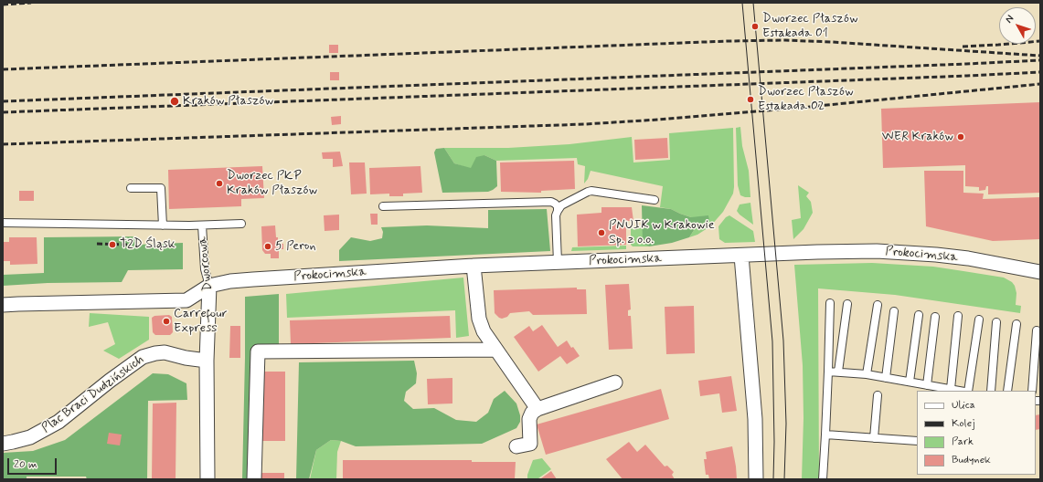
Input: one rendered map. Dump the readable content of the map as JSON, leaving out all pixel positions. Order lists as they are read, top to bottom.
{
  "streets": {
    "street": ["Prokocimska", "Dworcowa", "Plac Braci Dudzińskich"]
  },
  "crossings": [
    ["Prokocimska", "Dworcowa"],
    ["Dworcowa", "Plac Braci Dudzińskich"]
  ],
  "places": [
    "Dworzec Płaszów Estakada 01",
    "Dworzec Płaszów Estakada 02",
    "Kraków Płaszów",
    "WER Kraków",
    "Dworzec PKP Kraków Płaszów",
    "PNUIK w Krakowie Sp. z o.o.",
    "T2D Śląsk",
    "5 Peron",
    "Carrefour Express"
  ],
  "legend": [
    "Ulica",
    "Kolej",
    "Park",
    "Budynek"
  ],
  "scale_bar": "20 m",
  "north": "top left"
}
